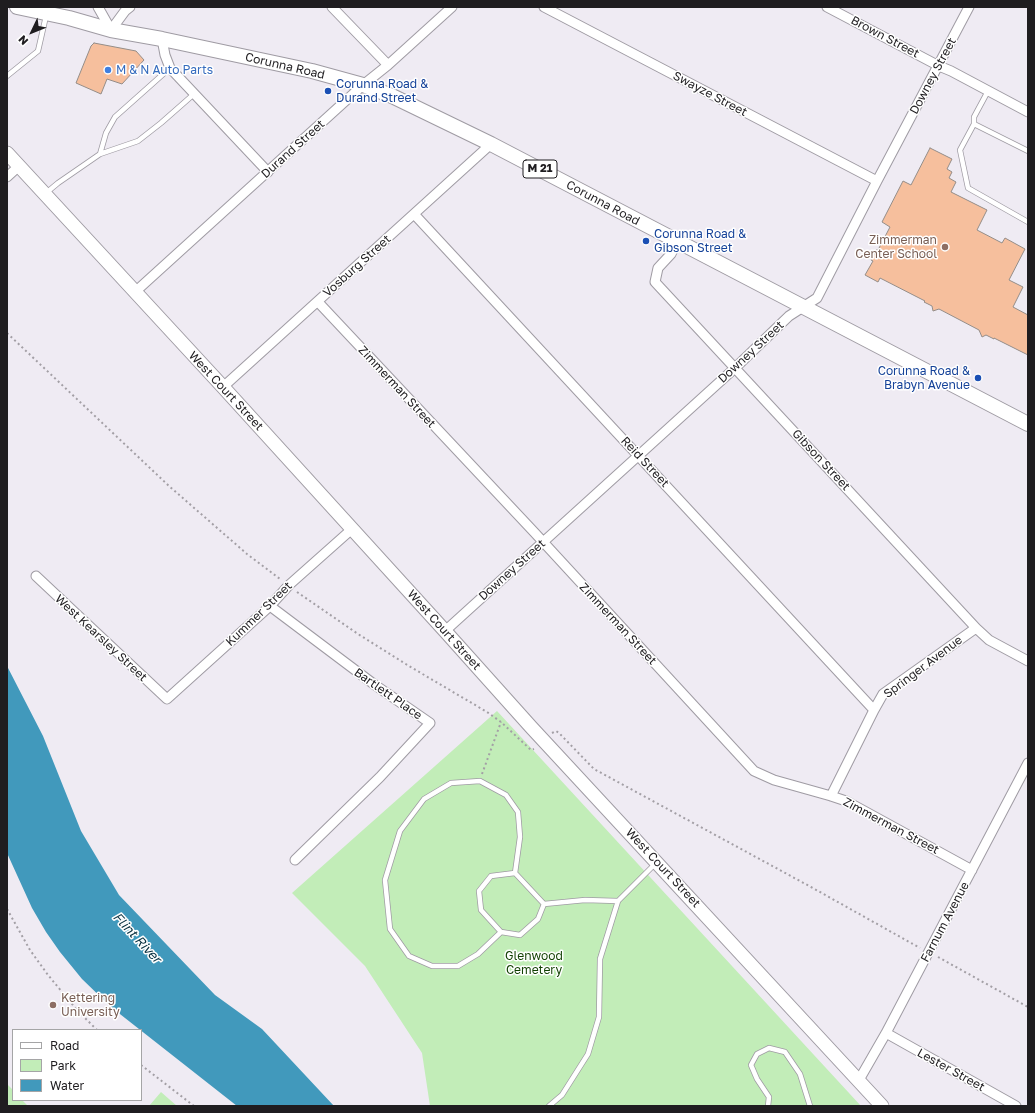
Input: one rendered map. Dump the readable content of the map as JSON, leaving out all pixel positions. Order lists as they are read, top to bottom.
{
  "streets": {
    "main road": ["Corunna Road", "M 21"],
    "street": [
      "Brown Street",
      "Downey Street",
      "Swayze Street",
      "Durand Street",
      "Vosburg Street",
      "Zimmerman Street",
      "West Court Street",
      "Gibson Street",
      "Reid Street",
      "Kummer Street",
      "West Kearsley Street",
      "Springer Avenue",
      "Bartlett Place",
      "Farnum Avenue",
      "Lester Street"
    ]
  },
  "crossings": [
    ["Brown Street", "Downey Street"],
    ["Corunna Road", "Downey Street"],
    ["Corunna Road", "Durand Street"],
    ["Corunna Road", "Vosburg Street"],
    ["Corunna Road", "Gibson Street"],
    ["Downey Street", "Swayze Street"],
    ["Downey Street", "Zimmerman Street"],
    ["Downey Street", "West Court Street"],
    ["Downey Street", "Gibson Street"],
    ["Downey Street", "Reid Street"],
    ["Durand Street", "West Court Street"],
    ["Vosburg Street", "Zimmerman Street"],
    ["Vosburg Street", "West Court Street"],
    ["Vosburg Street", "Reid Street"],
    ["Zimmerman Street", "Springer Avenue"],
    ["Zimmerman Street", "Farnum Avenue"],
    ["West Court Street", "Kummer Street"],
    ["West Court Street", "Farnum Avenue"],
    ["Gibson Street", "Springer Avenue"],
    ["Reid Street", "Springer Avenue"],
    ["Kummer Street", "West Kearsley Street"],
    ["Kummer Street", "Bartlett Place"],
    ["Farnum Avenue", "Lester Street"]
  ],
  "water": ["Flint River"],
  "parks": ["Glenwood Cemetery"],
  "places": [
    "M & N Auto Parts",
    "Corunna Road & Durand Street",
    "Corunna Road & Gibson Street",
    "Zimmerman Center School",
    "Corunna Road & Brabyn Avenue",
    "Kettering University"
  ],
  "legend": ["Road", "Park", "Water"],
  "north": "bottom left"
}
